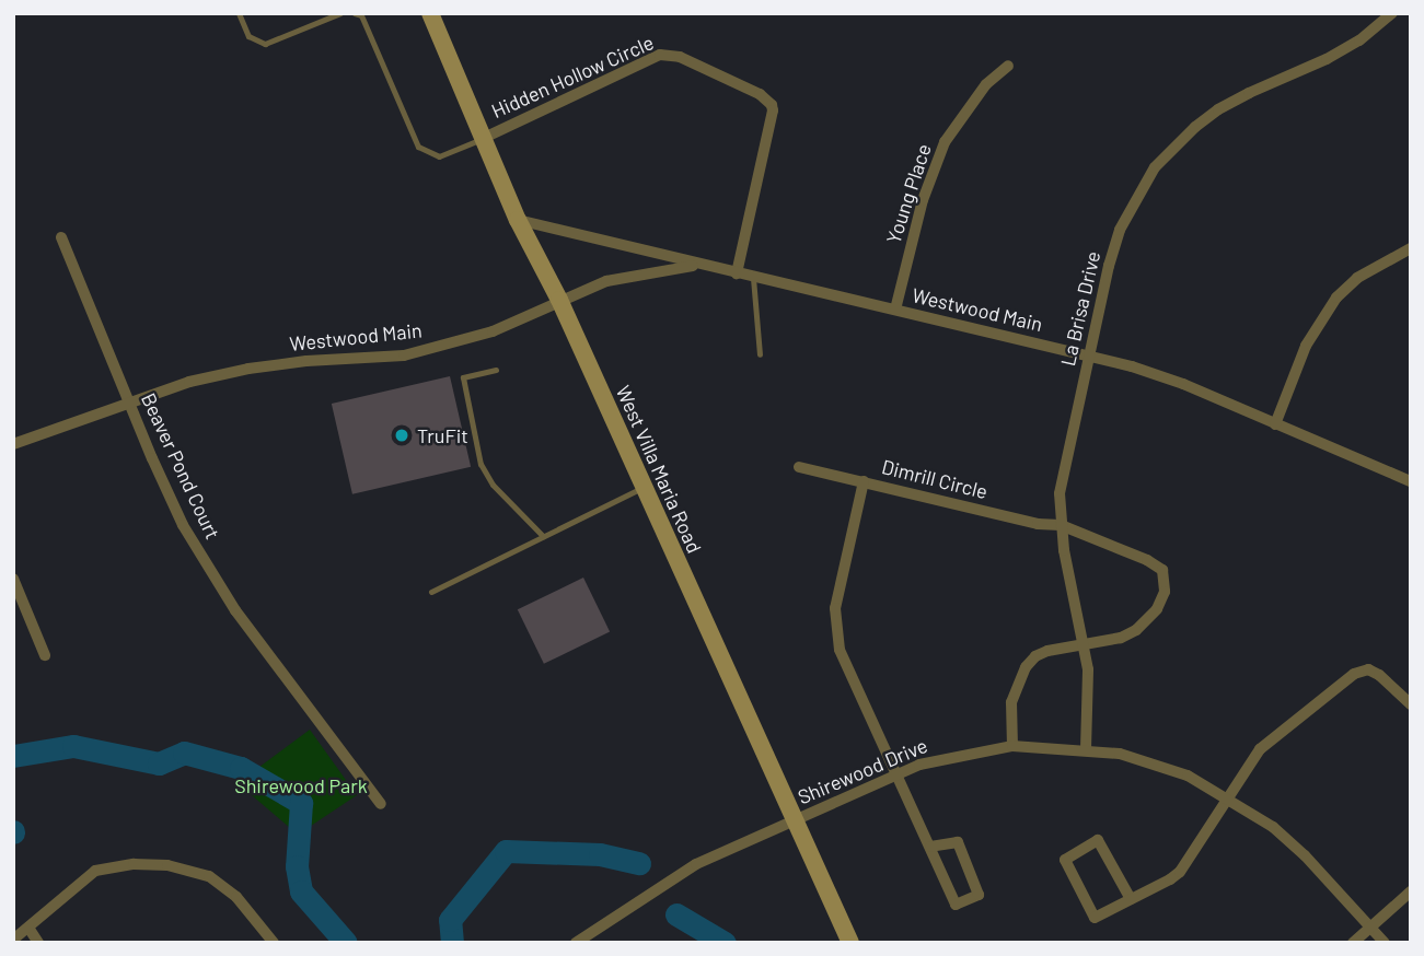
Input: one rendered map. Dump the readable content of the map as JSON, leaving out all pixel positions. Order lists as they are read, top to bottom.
{
  "streets": {
    "main road": ["West Villa Maria Road"],
    "street": [
      "Hidden Hollow Circle",
      "Young Place",
      "La Brisa Drive",
      "Westwood Main",
      "Beaver Pond Court",
      "Dimrill Circle",
      "Shirewood Drive"
    ]
  },
  "crossings": [
    ["Hidden Hollow Circle", "Westwood Main"],
    ["Hidden Hollow Circle", "West Villa Maria Road"],
    ["Young Place", "Westwood Main"],
    ["La Brisa Drive", "Westwood Main"],
    ["La Brisa Drive", "Dimrill Circle"],
    ["La Brisa Drive", "Shirewood Drive"],
    ["Westwood Main", "Beaver Pond Court"],
    ["Westwood Main", "West Villa Maria Road"],
    ["West Villa Maria Road", "Shirewood Drive"]
  ],
  "parks": ["Shirewood Park"],
  "places": ["TruFit"]
}
